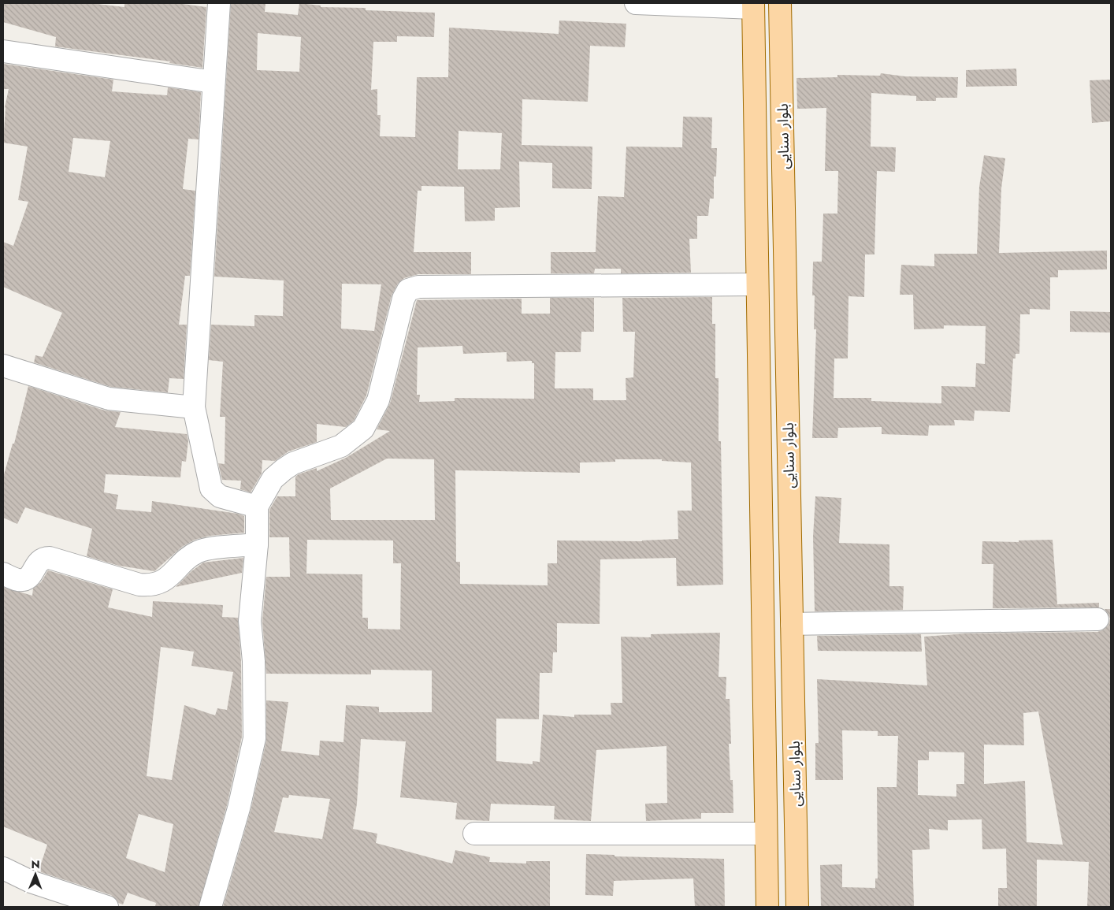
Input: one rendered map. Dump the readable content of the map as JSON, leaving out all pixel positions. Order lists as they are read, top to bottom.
{
  "streets": {
    "main road": ["بلوار سنایی"]
  },
  "north": "top"
}
